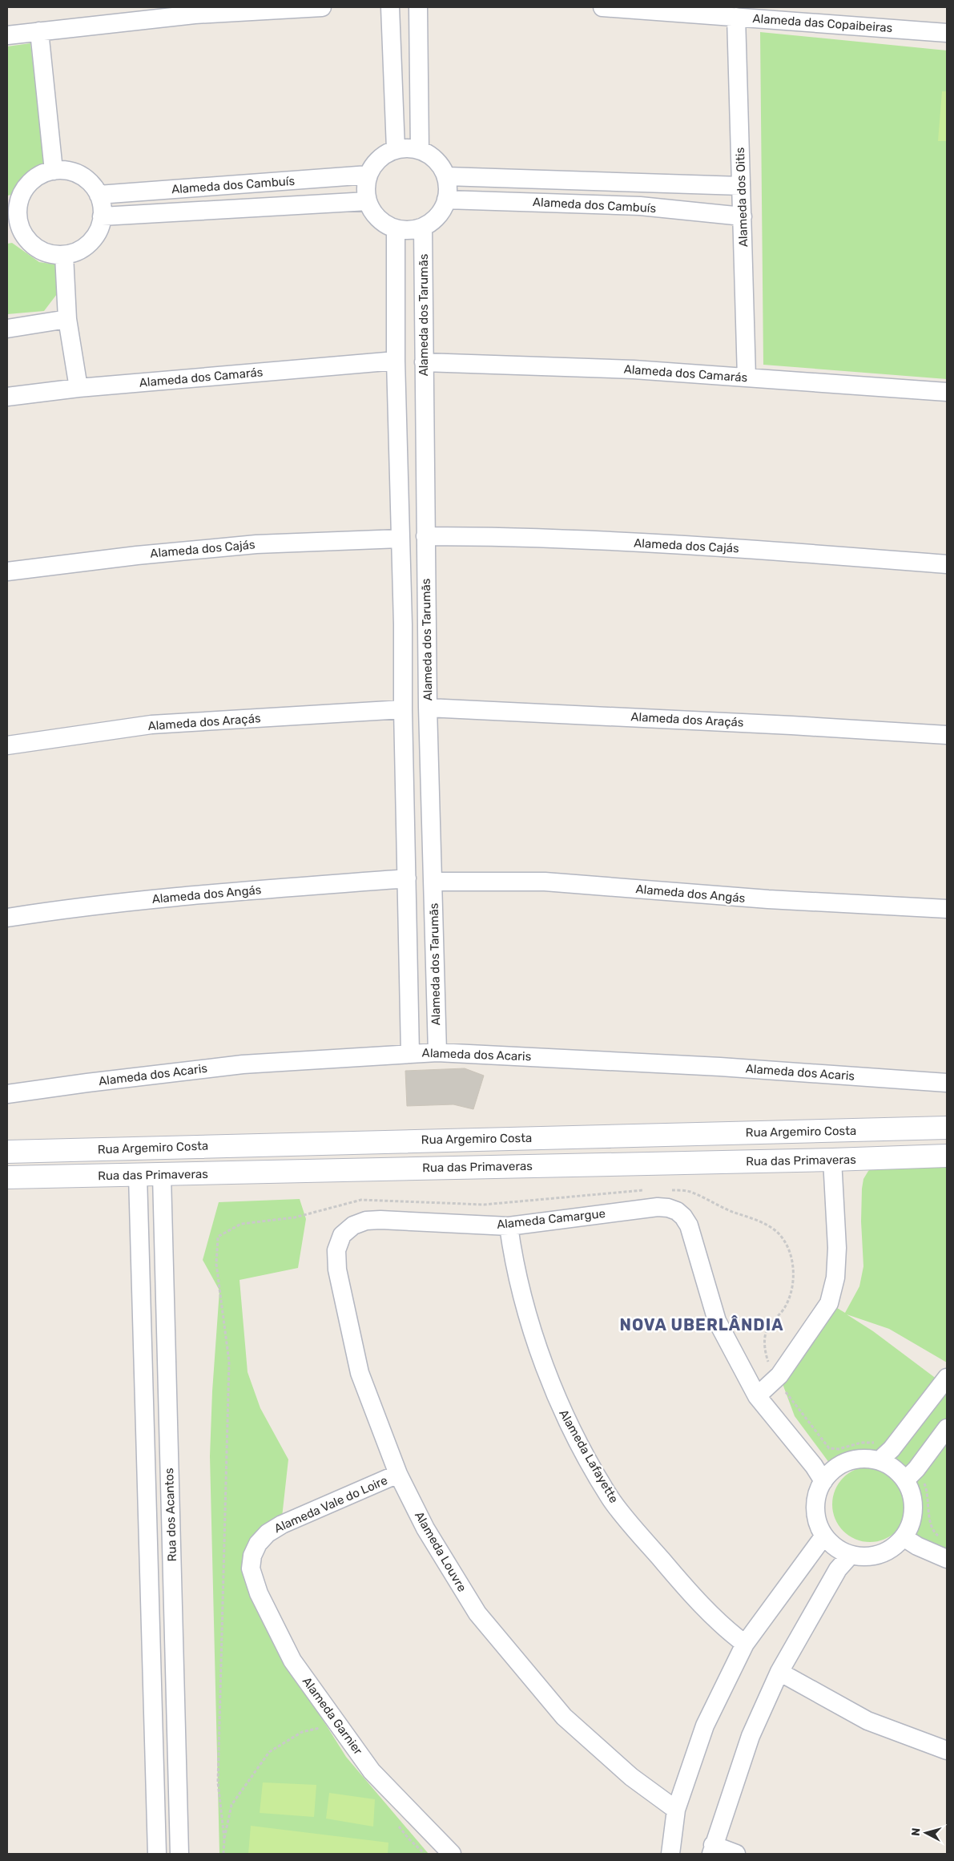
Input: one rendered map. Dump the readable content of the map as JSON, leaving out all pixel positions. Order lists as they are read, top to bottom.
{
  "streets": {
    "street": [
      "Alameda das Copaibeiras",
      "Alameda dos Cambuís",
      "Alameda dos Oitis",
      "Alameda dos Tarumãs",
      "Alameda dos Camarás",
      "Alameda dos Cajás",
      "Alameda dos Araçás",
      "Alameda dos Angás",
      "Alameda dos Acaris",
      "Rua Argemiro Costa",
      "Rua das Primaveras",
      "Alameda Camargue",
      "Alameda Lafayette",
      "Alameda Vale do Loire",
      "Rua dos Acantos",
      "Alameda Louvre",
      "Alameda Garnier"
    ]
  },
  "crossings": [
    ["Alameda das Copaibeiras", "Alameda dos Oitis"],
    ["Alameda dos Cambuís", "Alameda dos Oitis"],
    ["Alameda dos Cambuís", "Alameda dos Tarumãs"],
    ["Alameda dos Oitis", "Alameda dos Camarás"],
    ["Alameda dos Tarumãs", "Alameda dos Camarás"],
    ["Alameda dos Tarumãs", "Alameda dos Cajás"],
    ["Alameda dos Tarumãs", "Alameda dos Araçás"],
    ["Alameda dos Tarumãs", "Alameda dos Angás"],
    ["Alameda dos Tarumãs", "Alameda dos Acaris"],
    ["Rua das Primaveras", "Rua dos Acantos"],
    ["Alameda Camargue", "Alameda Lafayette"],
    ["Alameda Camargue", "Alameda Louvre"],
    ["Alameda Vale do Loire", "Alameda Louvre"],
    ["Alameda Vale do Loire", "Alameda Garnier"]
  ],
  "districts": ["NOVA UBERLÂNDIA"],
  "north": "left"
}
